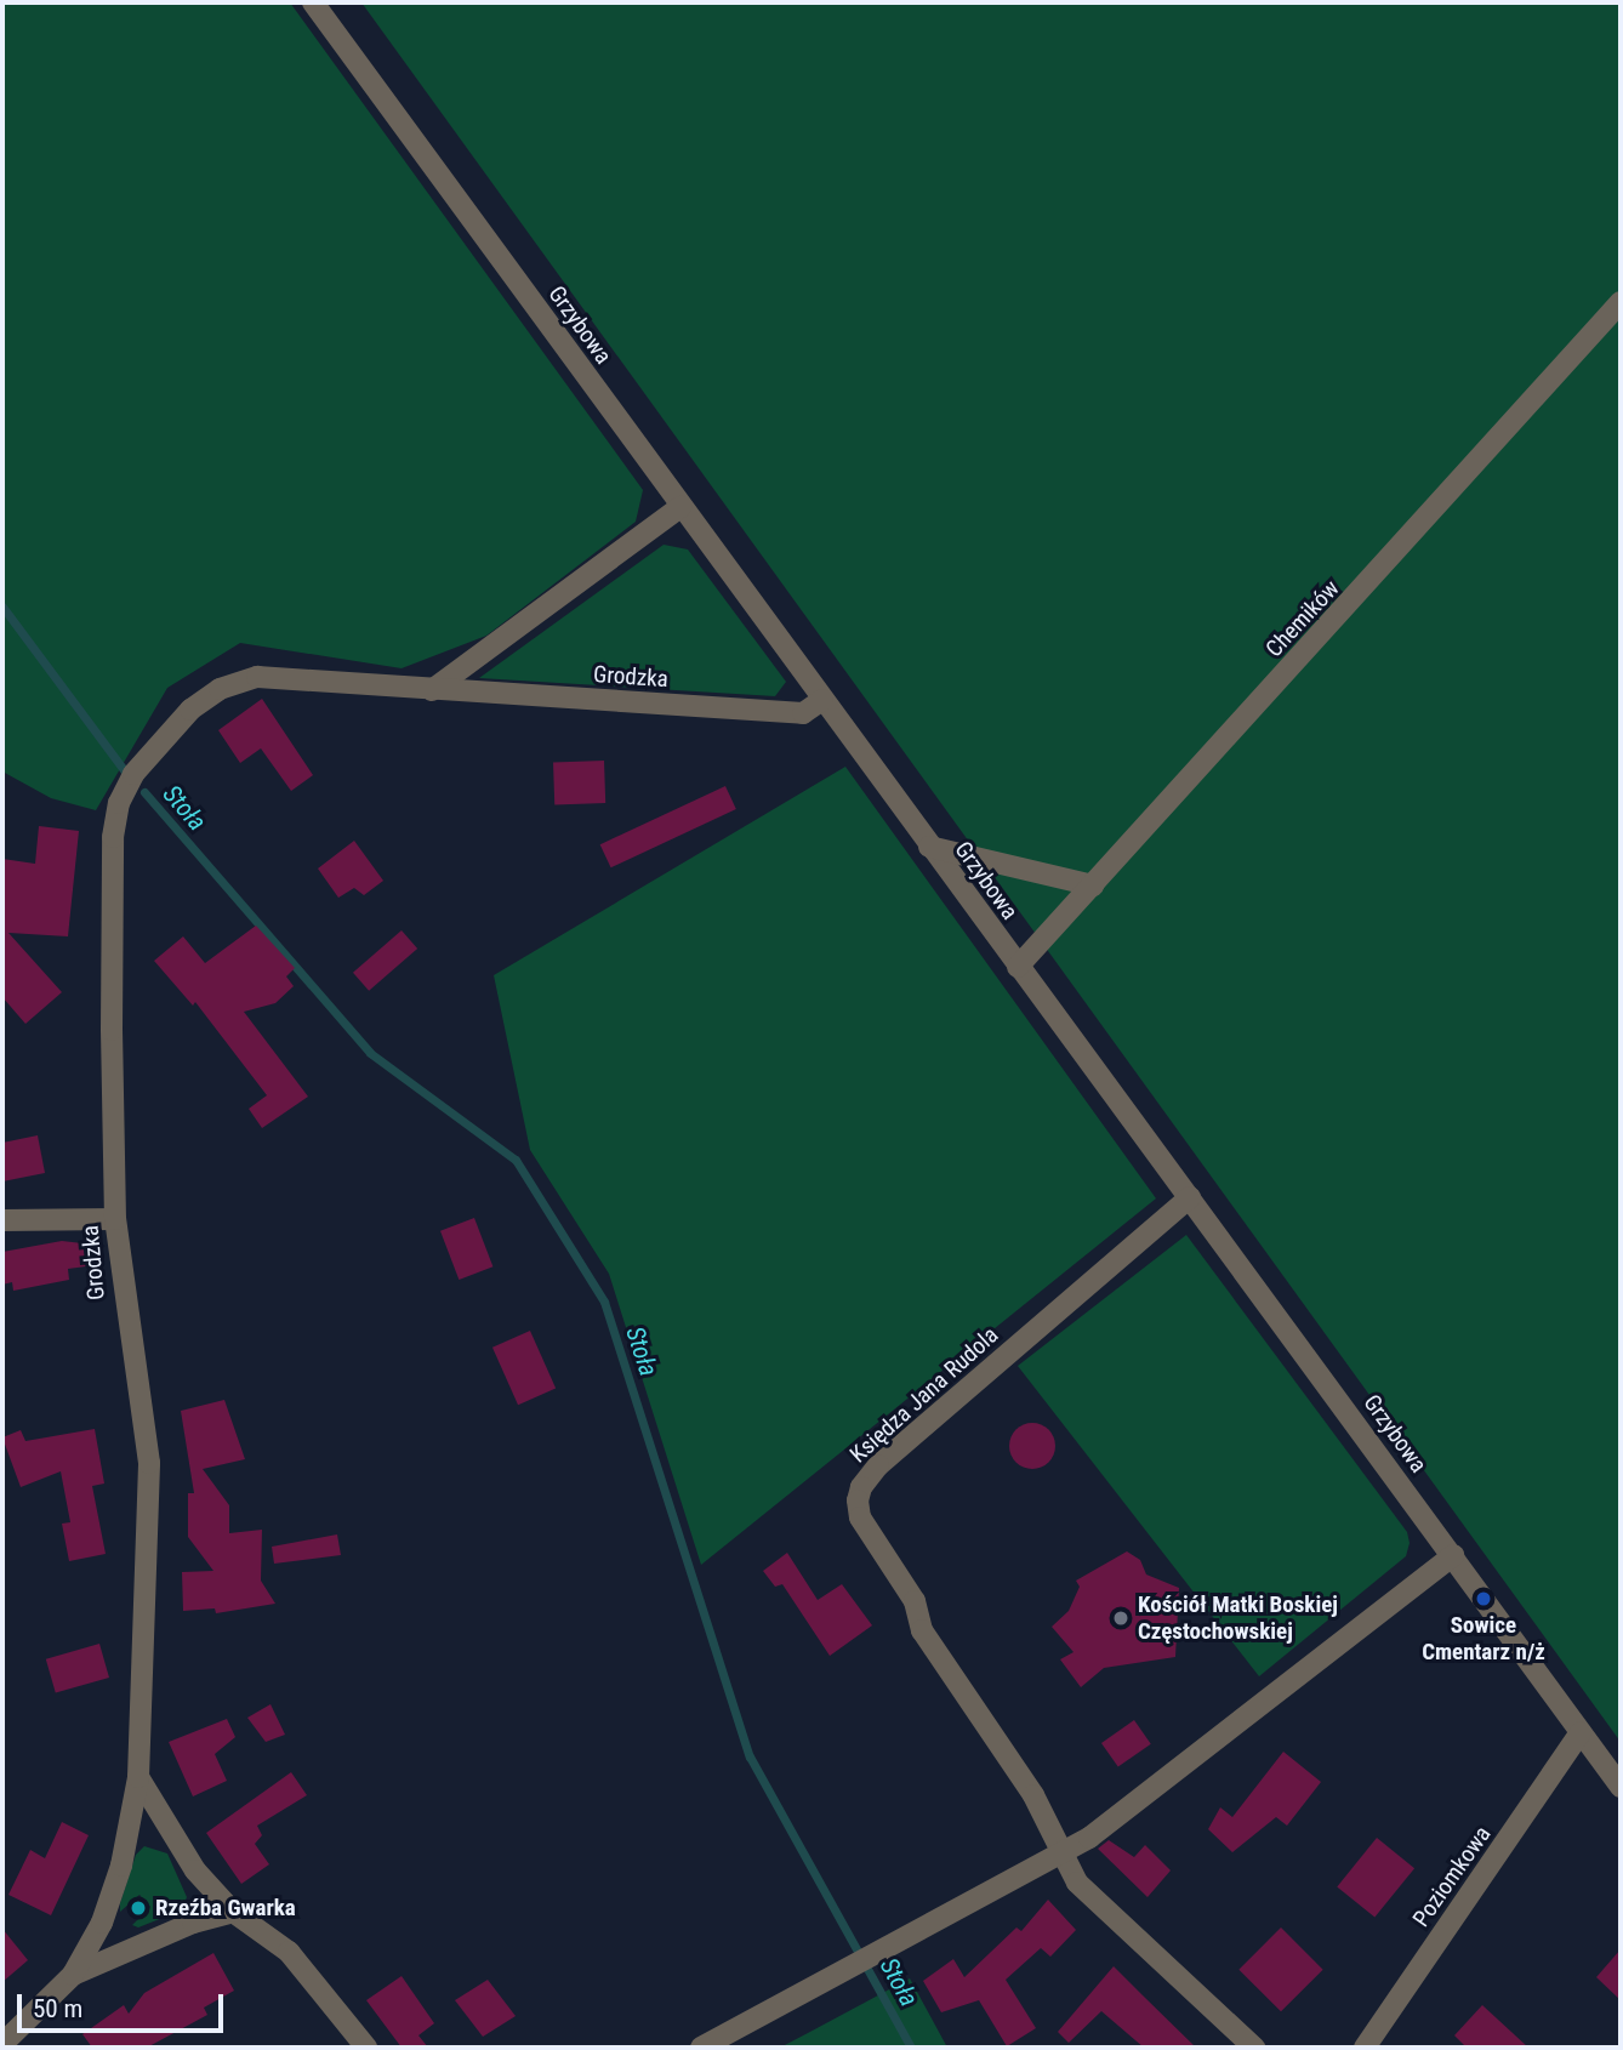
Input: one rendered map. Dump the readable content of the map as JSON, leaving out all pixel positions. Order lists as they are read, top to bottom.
{
  "streets": {
    "street": [
      "Grzybowa",
      "Chemików",
      "Grodzka",
      "Księdza Jana Rudola",
      "Poziomkowa"
    ]
  },
  "crossings": [
    ["Grzybowa", "Chemików"],
    ["Grzybowa", "Grodzka"],
    ["Grzybowa", "Księdza Jana Rudola"],
    ["Grzybowa", "Poziomkowa"]
  ],
  "water": ["Stoła"],
  "places": ["Sowice Cmentarz n/ż", "Kościół Matki Boskiej Częstochowskiej", "Rzeźba Gwarka"],
  "scale_bar": "50 m"
}
